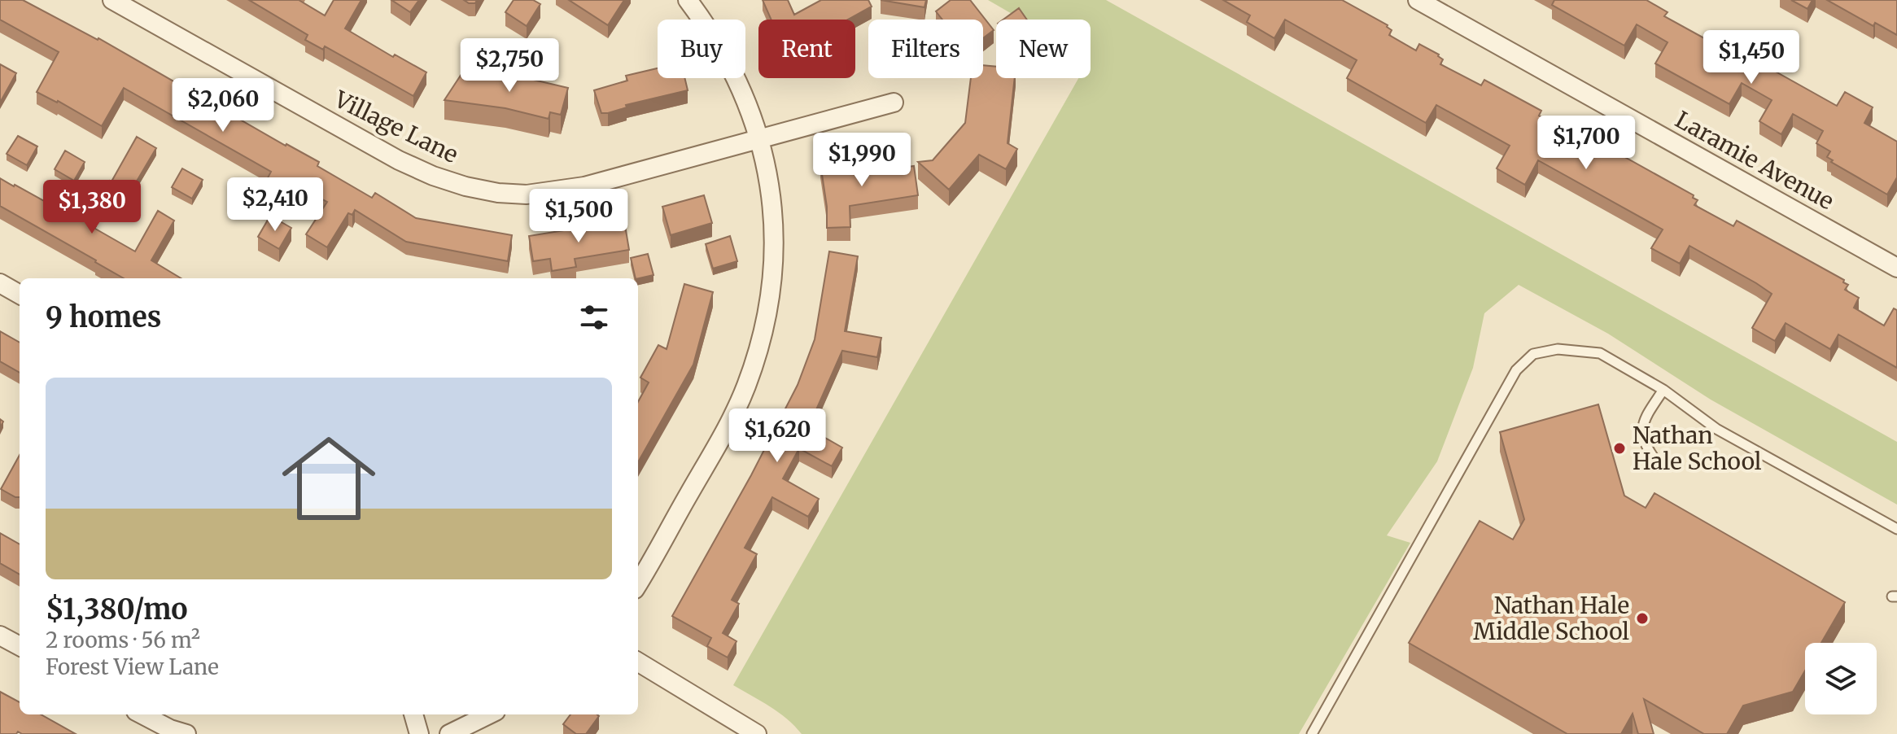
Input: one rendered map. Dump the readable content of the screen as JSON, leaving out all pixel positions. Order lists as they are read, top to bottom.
{
  "streets": {
    "street": ["Village Lane", "Laramie Avenue"]
  },
  "places": ["Nathan Hale School", "Nathan Hale Middle School"],
  "page": {
    "chip": [
      "Buy",
      "Rent",
      "Filters",
      "New"
    ],
    "price": [
      "$1,450",
      "$2,750",
      "$2,060",
      "$1,700",
      "$1,990",
      "$2,410",
      "$1,380",
      "$1,500",
      "$1,620"
    ],
    "heading": "9 homes",
    "list": [
      {
        "name": "$1,380/mo",
        "note": "2 rooms · 56 m² · Forest View Lane"
      }
    ]
  }
}
